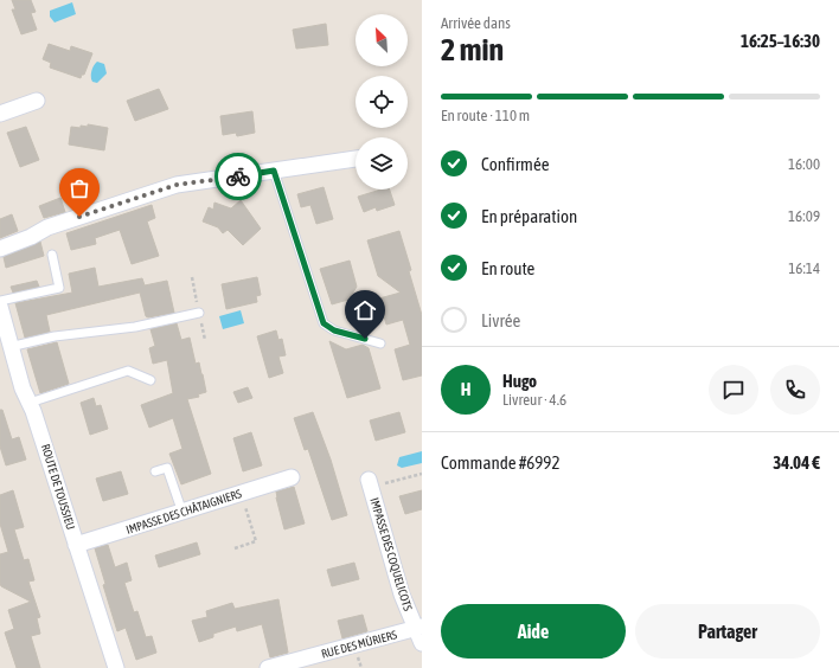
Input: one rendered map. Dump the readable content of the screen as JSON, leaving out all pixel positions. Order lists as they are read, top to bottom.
{
  "streets": {
    "street": [
      "ROUTE DE TOUSSIEU",
      "IMPASSE DES CHÂTAIGNIERS",
      "IMPASSE DES COQUELICOTS",
      "RUE DES MÛRIERS"
    ]
  },
  "crossings": [
    ["ROUTE DE TOUSSIEU", "IMPASSE DES CHÂTAIGNIERS"],
    ["IMPASSE DES COQUELICOTS", "RUE DES MÛRIERS"]
  ],
  "north": "top left",
  "page": {
    "heading": ["2 min", "Arrivée dans", "16:25–16:30"],
    "panel": [
      "Hugo",
      "Livreur · 4.6",
      "Commande #6992",
      "34.04 €"
    ],
    "bar": "En route · 110 m",
    "list": [
      ["Confirmée", "16:00"],
      ["En préparation", "16:09"],
      ["En route", "16:14"],
      "Livrée"
    ],
    "round": "H",
    "buttons": ["Aide", "Partager"]
  }
}
